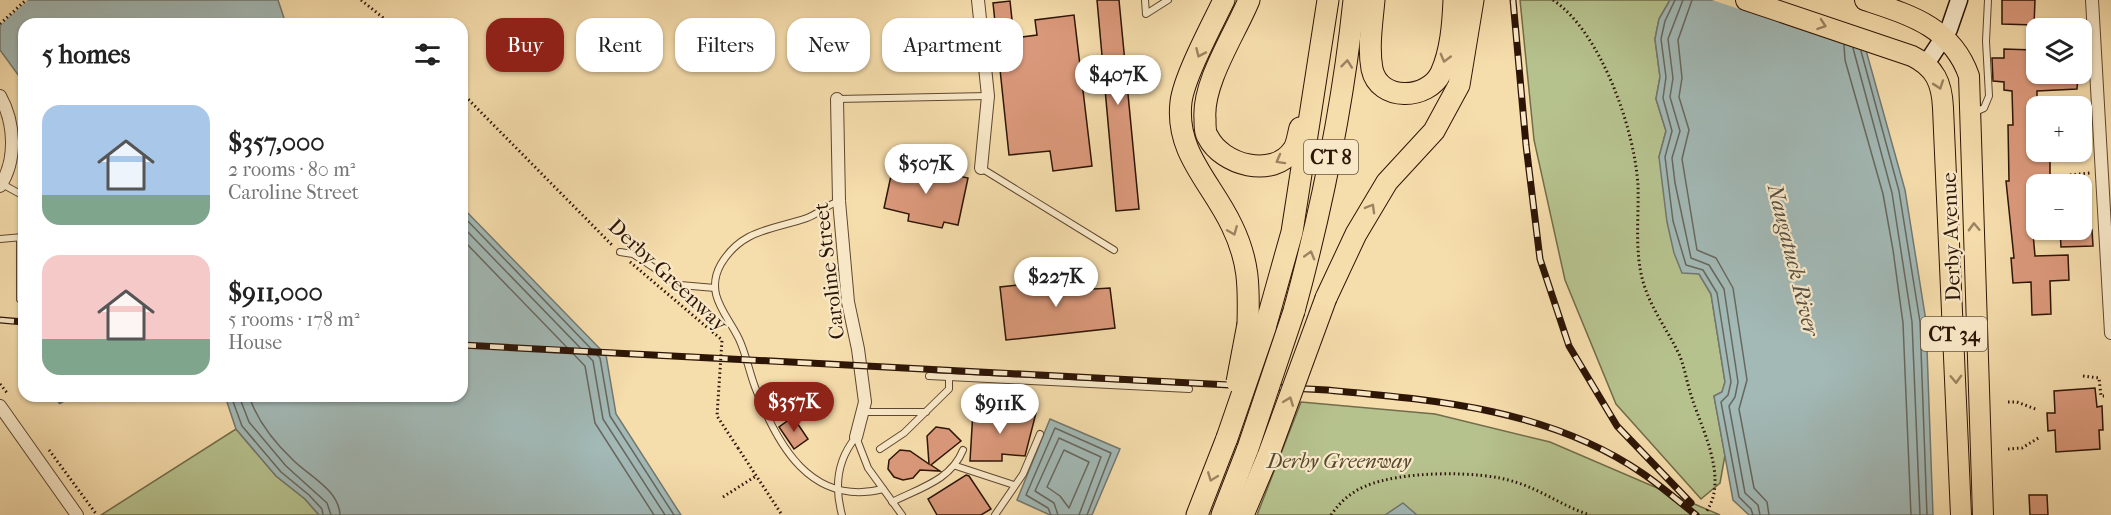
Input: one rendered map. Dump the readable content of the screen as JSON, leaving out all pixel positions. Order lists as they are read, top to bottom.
{
  "streets": {
    "highway": ["CT 8", "Derby Avenue", "CT 34"],
    "street": ["Caroline Street"],
    "path": ["Derby Greenway"]
  },
  "crossings": [
    ["Derby Avenue", "CT 34"]
  ],
  "water": ["Naugatuck River"],
  "parks": ["Derby Greenway"],
  "page": {
    "map_buttons": ["+", "−"],
    "chip": [
      "Buy",
      "Rent",
      "Filters",
      "New",
      "Apartment"
    ],
    "heading": "5 homes",
    "price": [
      "$407K",
      "$507K",
      "$227K",
      "$357K",
      "$911K"
    ],
    "list": [
      {
        "name": "$357,000",
        "note": "2 rooms · 80 m² · Caroline Street"
      },
      {
        "name": "$911,000",
        "note": "5 rooms · 178 m² · House"
      }
    ]
  }
}
